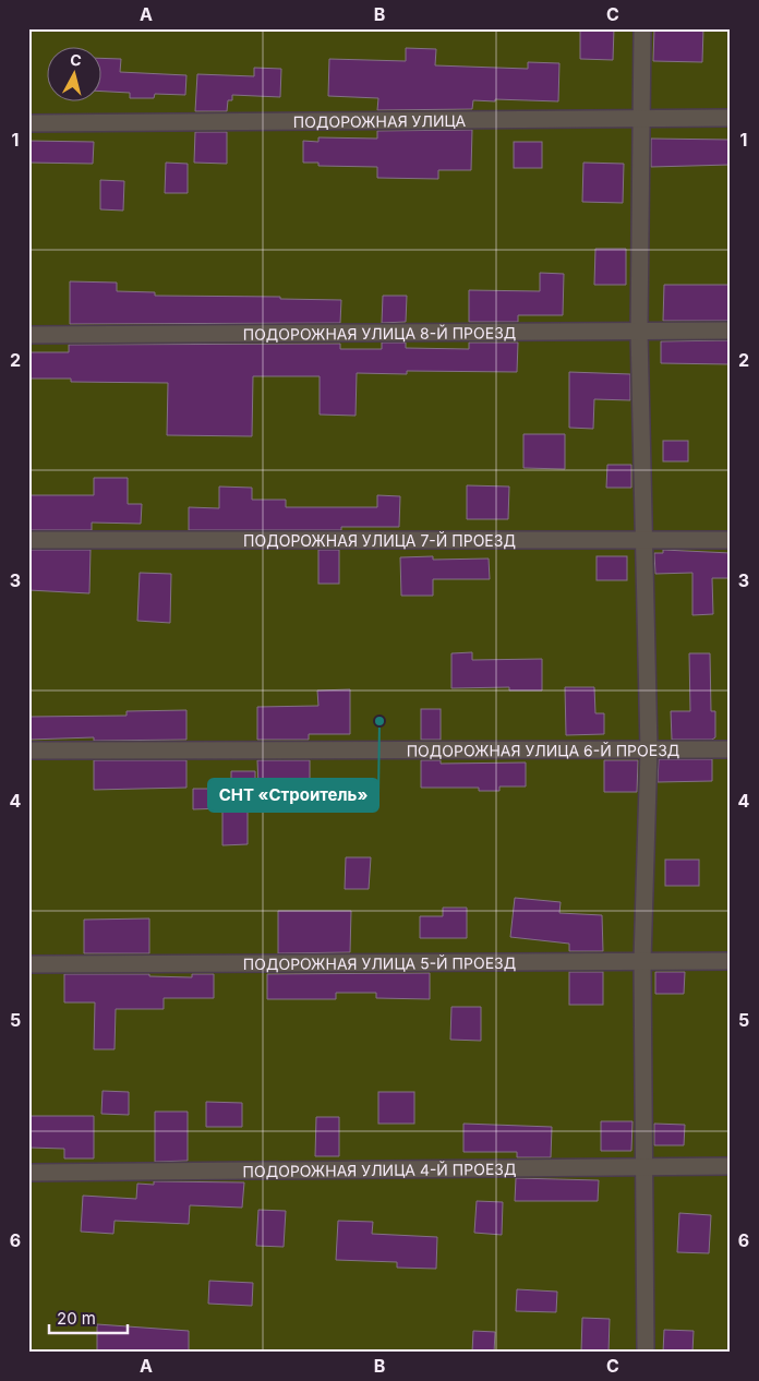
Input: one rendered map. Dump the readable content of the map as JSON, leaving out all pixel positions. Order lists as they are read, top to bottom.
{
  "streets": {
    "street": [
      "ПОДОРОЖНАЯ УЛИЦА",
      "ПОДОРОЖНАЯ УЛИЦА 8-Й ПРОЕЗД",
      "ПОДОРОЖНАЯ УЛИЦА 7-Й ПРОЕЗД",
      "ПОДОРОЖНАЯ УЛИЦА 6-Й ПРОЕЗД",
      "ПОДОРОЖНАЯ УЛИЦА 5-Й ПРОЕЗД",
      "ПОДОРОЖНАЯ УЛИЦА 4-Й ПРОЕЗД"
    ]
  },
  "places": ["СНТ «Строитель»"],
  "scale_bar": "20 m",
  "north": "top",
  "grid": {
    "columns": ["A", "B", "C"],
    "rows": [
      "1",
      "2",
      "3",
      "4",
      "5",
      "6"
    ]
  }
}
